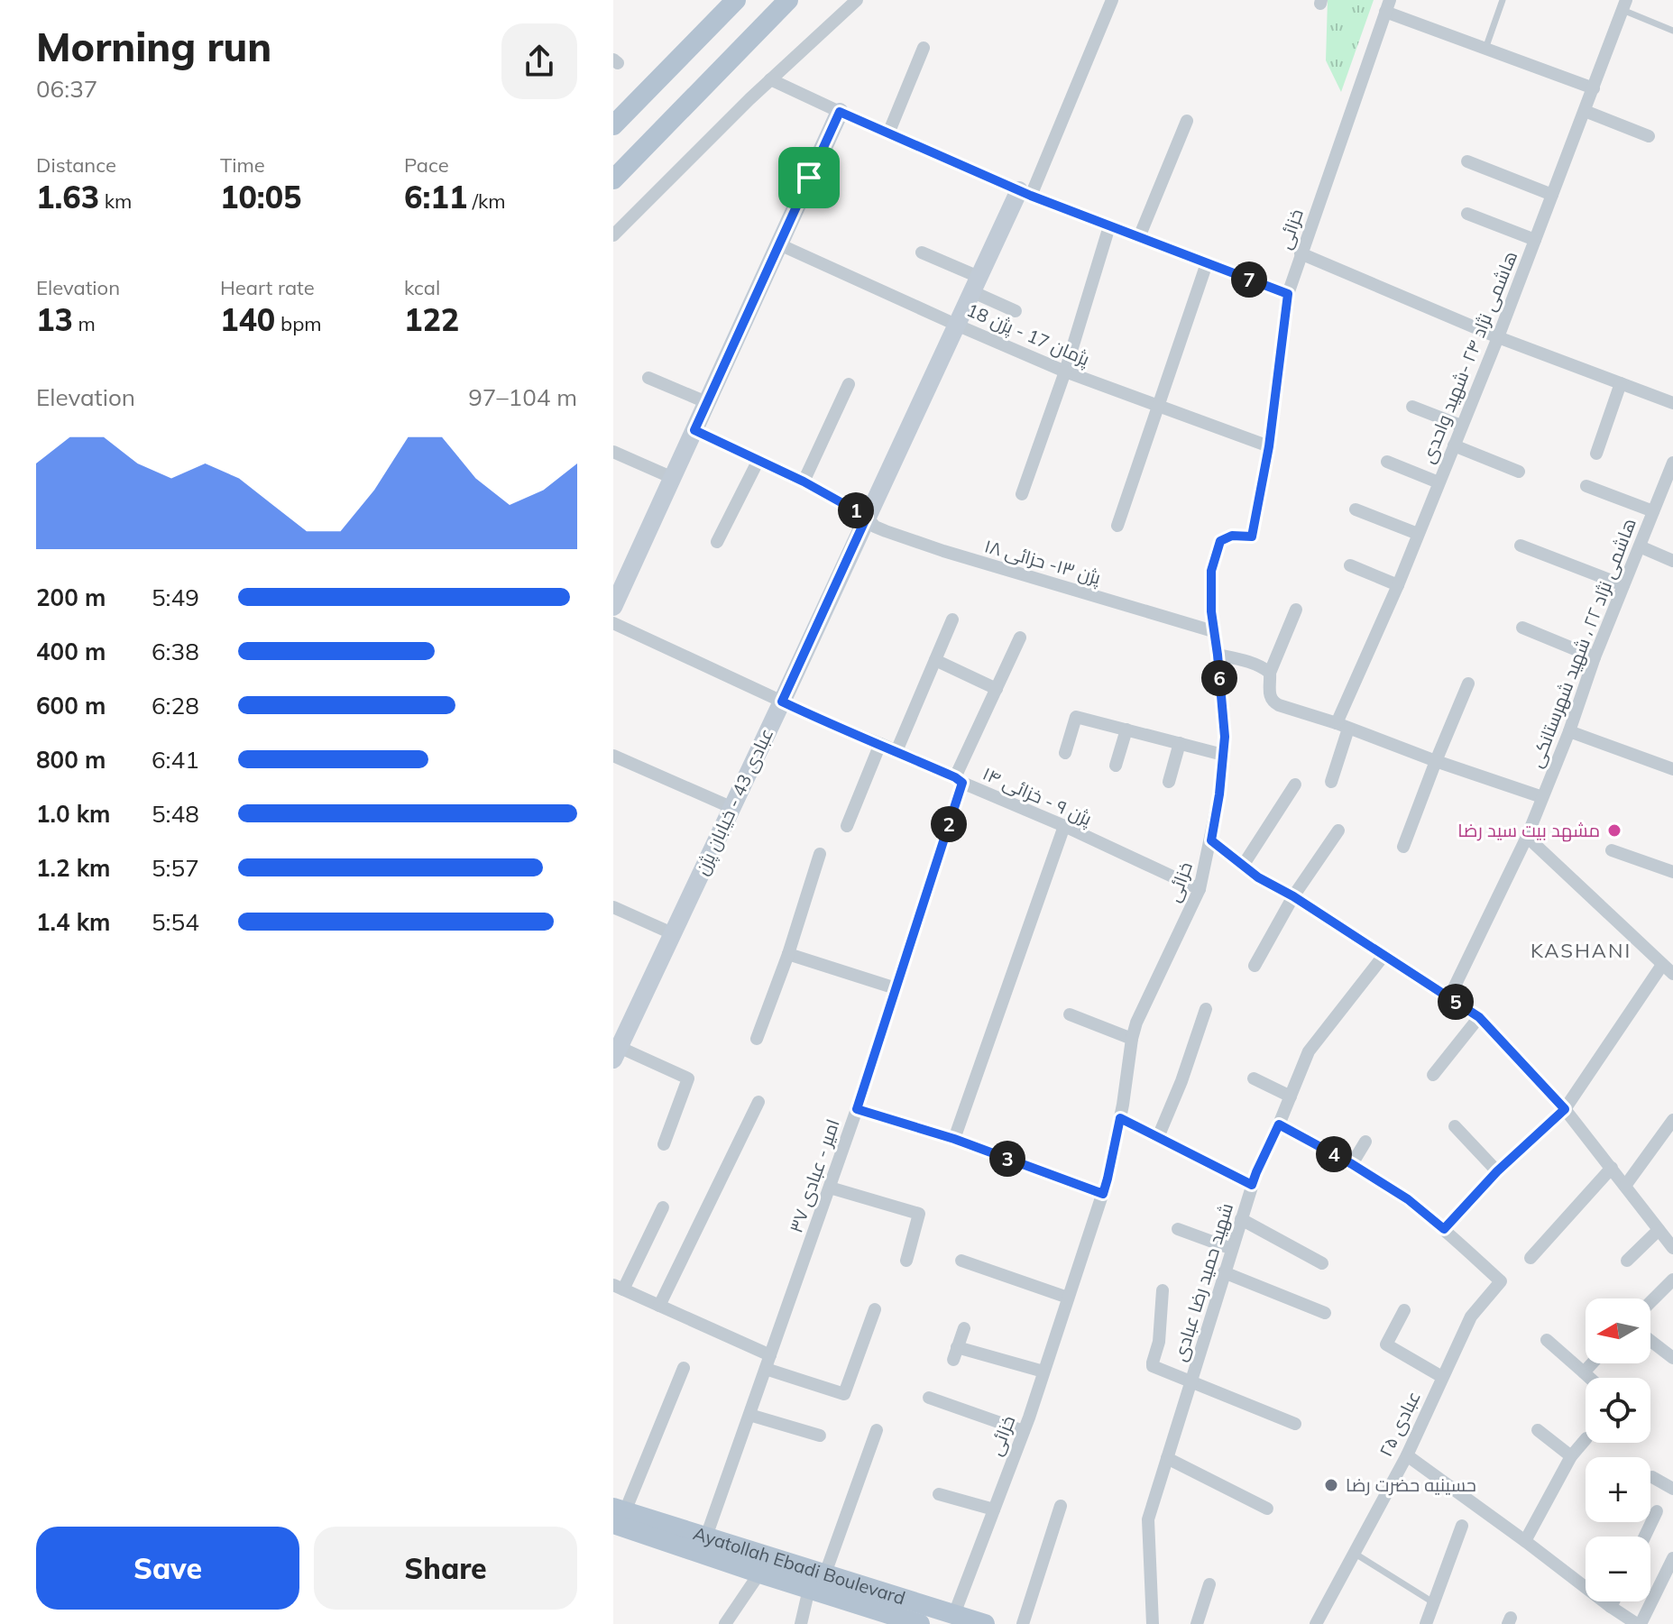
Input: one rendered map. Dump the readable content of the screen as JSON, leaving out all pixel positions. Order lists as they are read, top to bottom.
{
  "streets": {
    "main road": ["Ayatollah Ebadi Boulevard"],
    "street": [
      "خزائی",
      "پژمان 17 - پژن 18",
      "هاشمی نژاد ۲۴ -شهید واحدی",
      "پژن ۱۳- حزائی ۱۸",
      "هاشمی نژاد ۲۲ ، شهید شهرستانکی",
      "پژن ۹ - خزائی ۱۴",
      "عبادی 43 - خیابان پژن",
      "امیر - عبادی ۳۷",
      "شهید حمید رضا عبادی",
      "عبادی ۲۵"
    ]
  },
  "crossings": [
    ["خزائی", "پژمان 17 - پژن 18"],
    ["خزائی", "پژن ۱۳- حزائی ۱۸"],
    ["خزائی", "پژن ۹ - خزائی ۱۴"],
    ["خزائی", "Ayatollah Ebadi Boulevard"],
    ["پژمان 17 - پژن 18", "عبادی 43 - خیابان پژن"],
    ["پژن ۱۳- حزائی ۱۸", "عبادی 43 - خیابان پژن"],
    ["پژن ۹ - خزائی ۱۴", "عبادی 43 - خیابان پژن"],
    ["پژن ۹ - خزائی ۱۴", "امیر - عبادی ۳۷"],
    ["امیر - عبادی ۳۷", "Ayatollah Ebadi Boulevard"]
  ],
  "districts": ["KASHANI"],
  "places": ["مشهد بيت سيد رضا", "حسینیه حضرت رضا"],
  "north": "left",
  "page": {
    "heading": ["Morning run", "06:37"],
    "stats": [
      ["Distance", "1.63 km"],
      ["Time", "10:05"],
      ["Pace", "6:11 /km"],
      ["Elevation", "13 m"],
      ["Heart rate", "140 bpm"],
      ["kcal", "122"]
    ],
    "pins": [
      "7",
      "1",
      "6",
      "2",
      "5",
      "4",
      "3"
    ],
    "chart": ["Elevation", "97–104 m"],
    "list": [
      {
        "name": "200 m",
        "note": "5:49"
      },
      {
        "name": "400 m",
        "note": "6:38"
      },
      {
        "name": "600 m",
        "note": "6:28"
      },
      {
        "name": "800 m",
        "note": "6:41"
      },
      {
        "name": "1.0 km",
        "note": "5:48"
      },
      {
        "name": "1.2 km",
        "note": "5:57"
      },
      {
        "name": "1.4 km",
        "note": "5:54"
      }
    ],
    "map_buttons": ["+", "−"],
    "buttons": ["Save", "Share"]
  }
}
